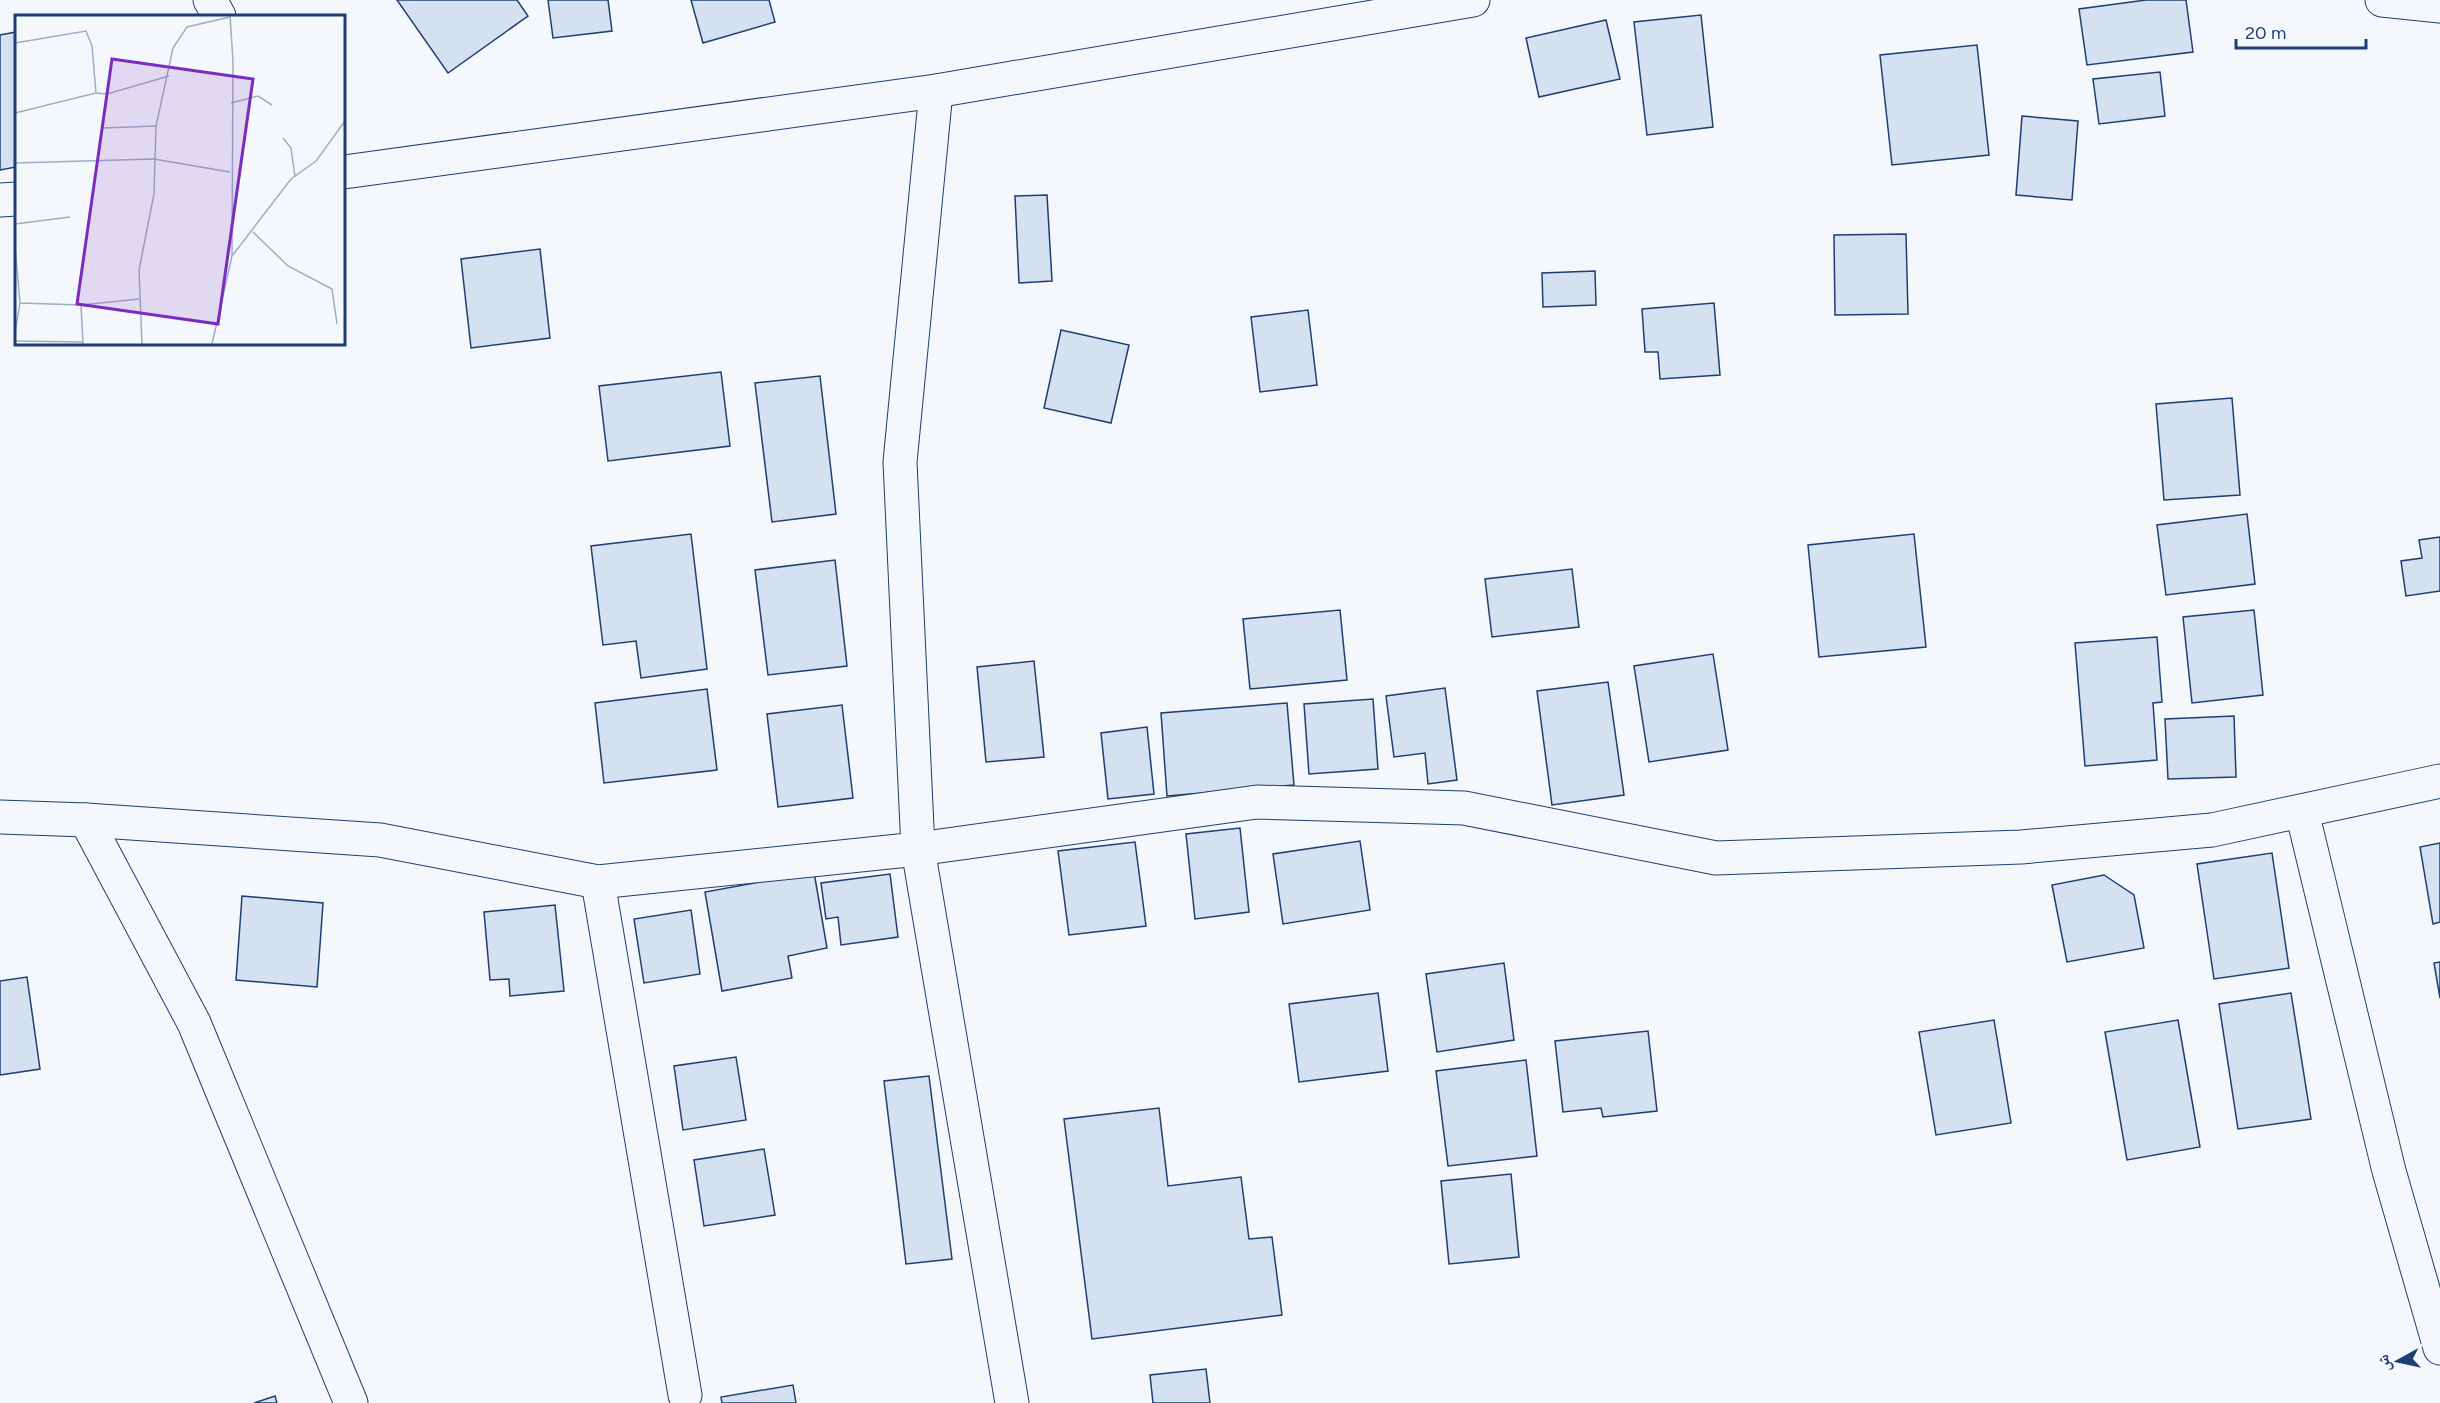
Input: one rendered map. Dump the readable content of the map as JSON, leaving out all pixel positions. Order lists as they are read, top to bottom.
{
  "scale_bar": "20 m",
  "north": "left"
}
